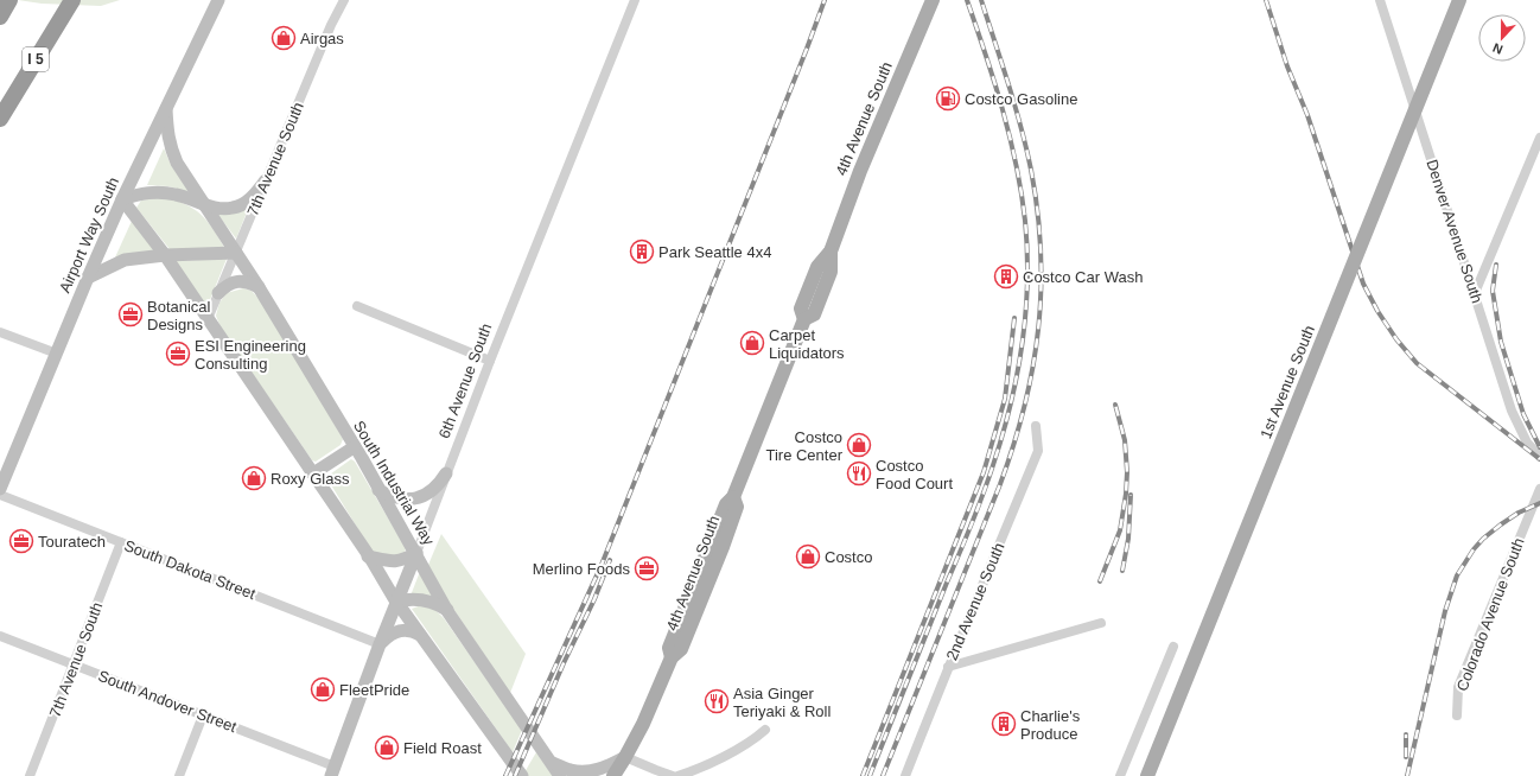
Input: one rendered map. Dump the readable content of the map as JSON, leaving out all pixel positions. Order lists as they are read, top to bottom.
{
  "streets": {
    "highway": ["I 5"],
    "main road": ["4th Avenue South", "1st Avenue South"],
    "street": [
      "7th Avenue South",
      "Denver Avenue South",
      "Airport Way South",
      "6th Avenue South",
      "South Industrial Way",
      "South Dakota Street",
      "2nd Avenue South",
      "Colorado Avenue South",
      "South Andover Street"
    ]
  },
  "crossings": [
    ["7th Avenue South", "South Industrial Way"],
    ["7th Avenue South", "South Dakota Street"],
    ["7th Avenue South", "South Andover Street"],
    ["Airport Way South", "South Industrial Way"],
    ["6th Avenue South", "South Industrial Way"],
    ["6th Avenue South", "South Dakota Street"],
    ["6th Avenue South", "South Andover Street"]
  ],
  "places": {
    "shop": [
      "Airgas",
      "Carpet Liquidators",
      "Costco Tire Center",
      "Roxy Glass",
      "Costco",
      "FleetPride",
      "Field Roast"
    ],
    "fuel station": ["Costco Gasoline"],
    "building": ["Park Seattle 4x4", "Costco Car Wash", "Charlie's Produce"],
    "office": [
      "Botanical Designs",
      "ESI Engineering Consulting",
      "Touratech",
      "Merlino Foods"
    ],
    "restaurant": ["Costco Food Court", "Asia Ginger Teriyaki & Roll"]
  },
  "north": "bottom"
}
